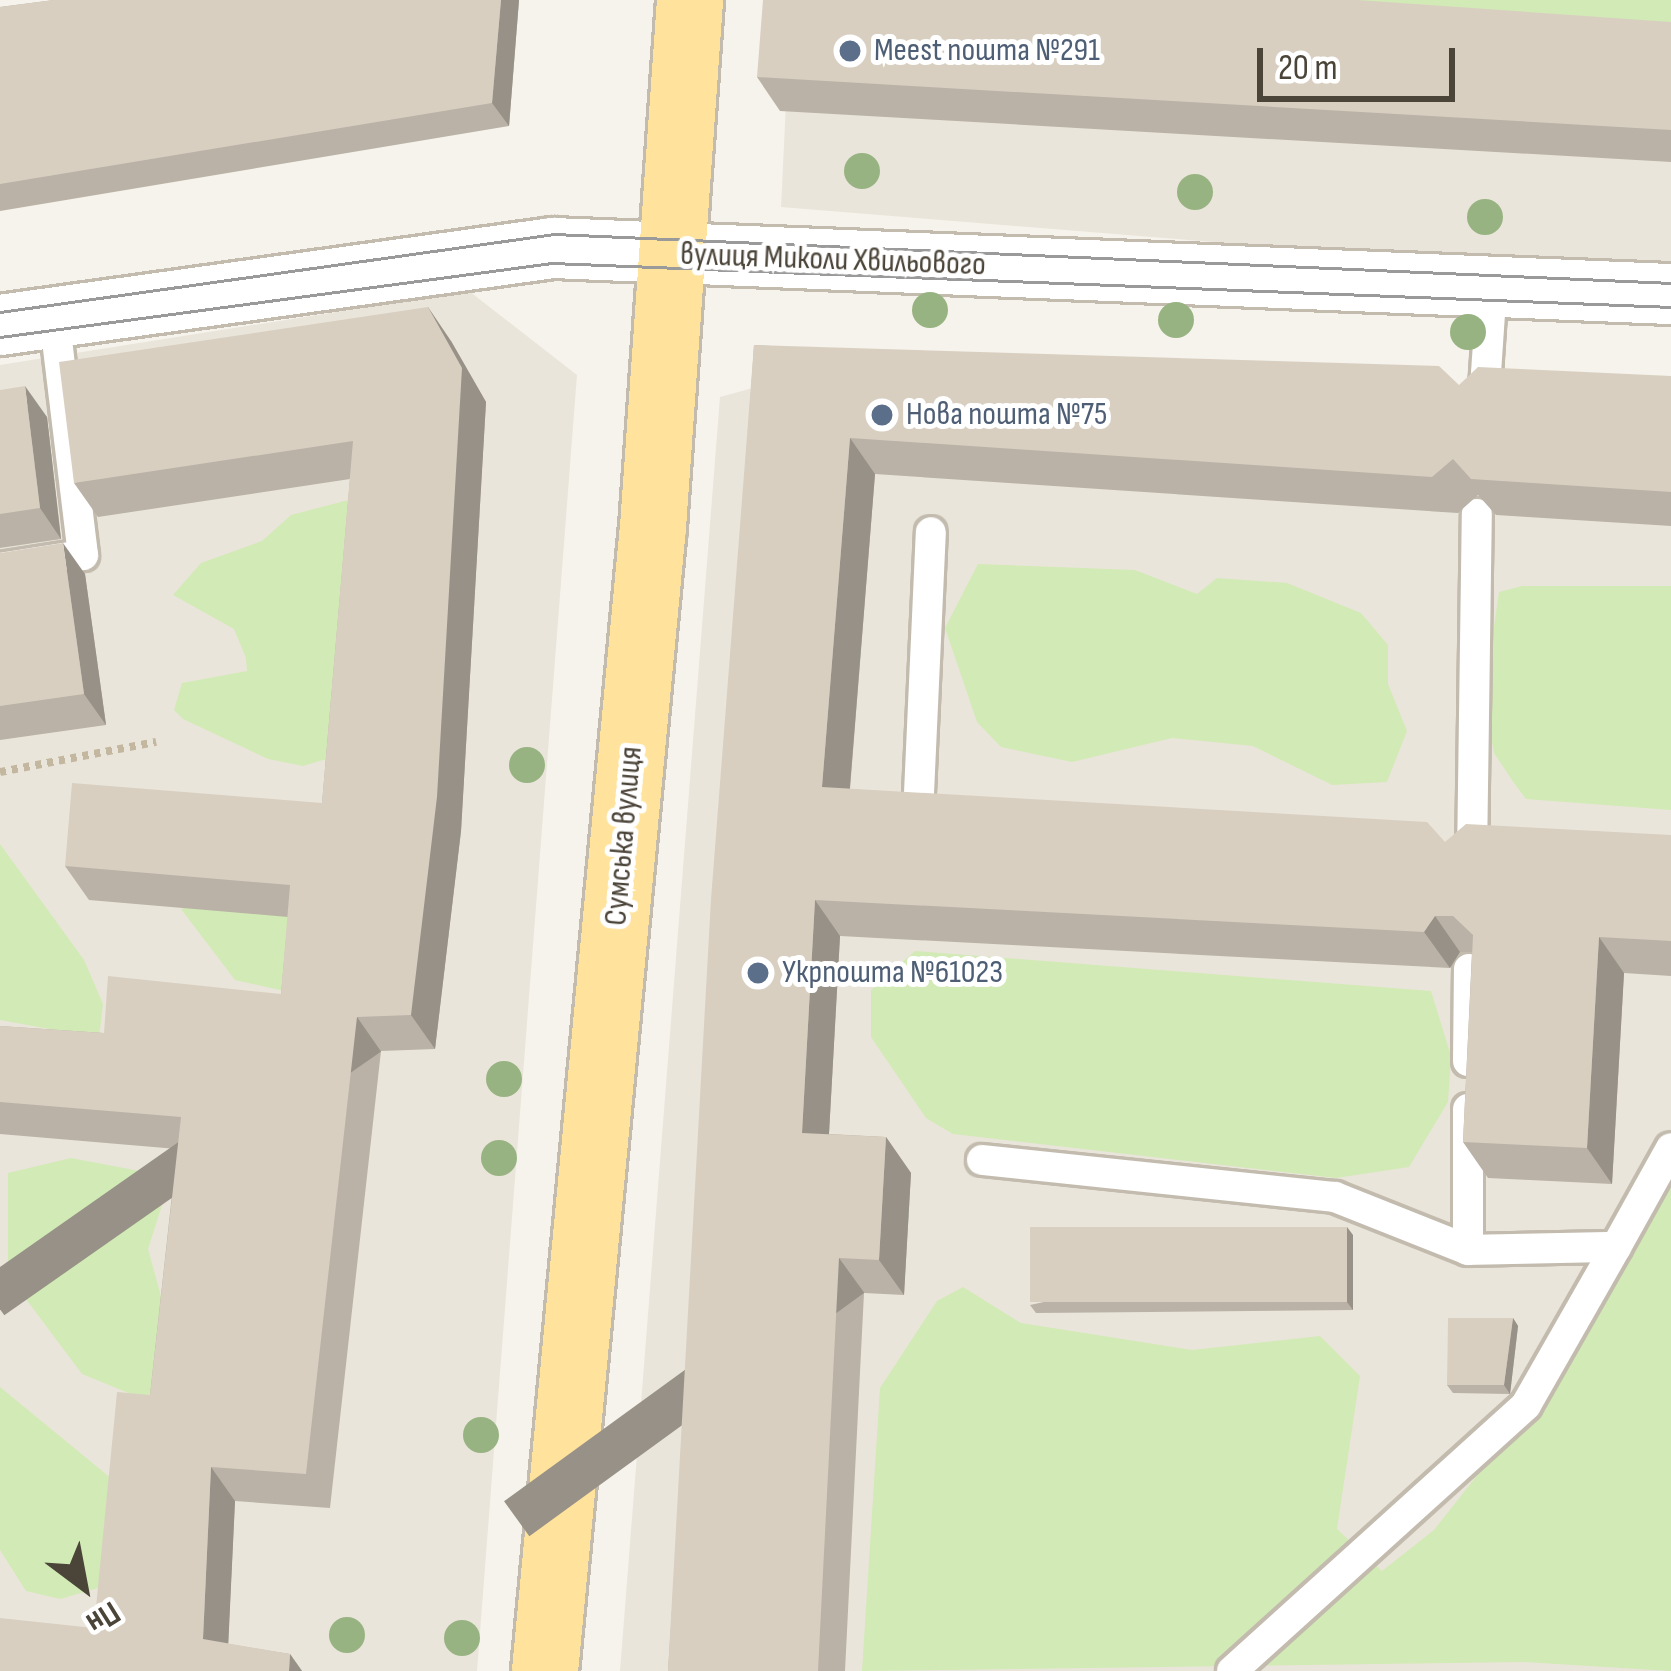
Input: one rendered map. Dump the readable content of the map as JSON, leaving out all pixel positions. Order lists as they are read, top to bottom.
{
  "streets": {
    "main road": ["Сумська вулиця"],
    "street": ["вулиця Миколи Хвильового"]
  },
  "crossings": [
    ["вулиця Миколи Хвильового", "Сумська вулиця"]
  ],
  "places": ["Meest пошта №291", "Нова пошта №75", "Укрпошта №61023"],
  "scale_bar": "20 m",
  "north": "bottom right"
}
